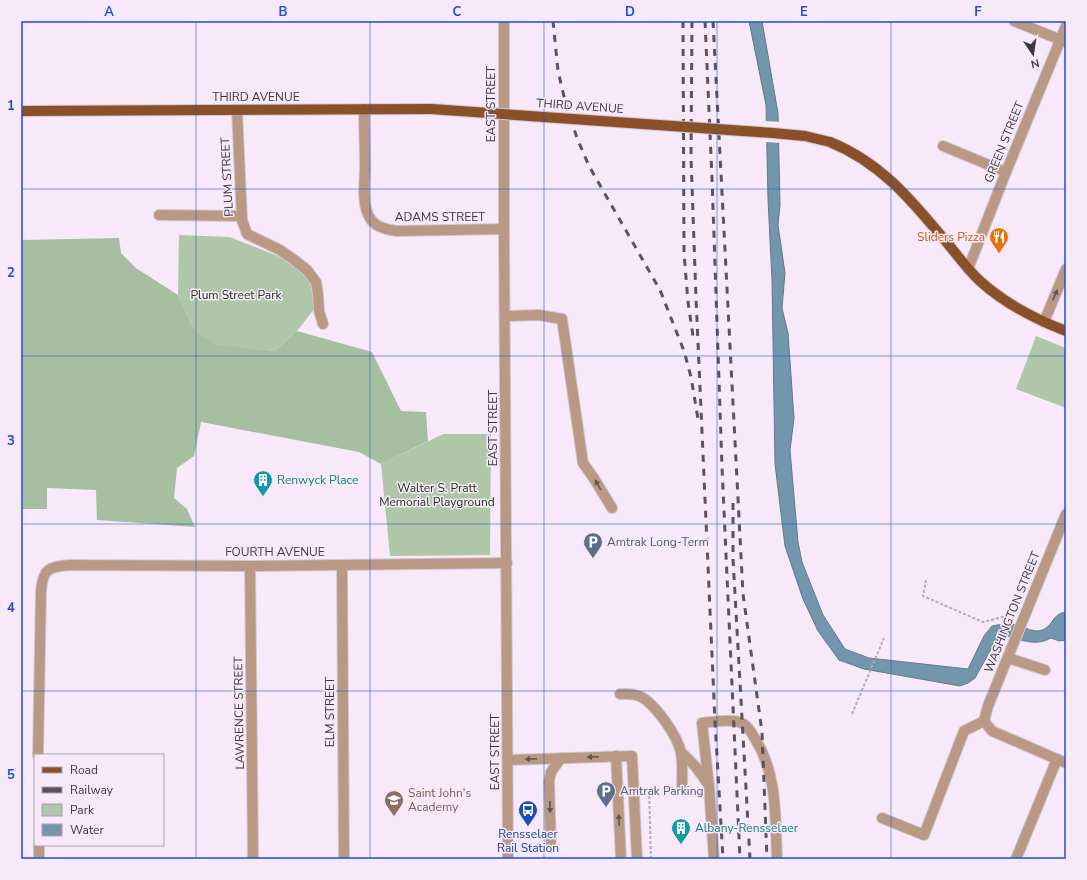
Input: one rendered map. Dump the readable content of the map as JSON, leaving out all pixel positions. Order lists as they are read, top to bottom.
{
  "streets": {
    "main road": ["THIRD AVENUE"],
    "street": [
      "EAST STREET",
      "GREEN STREET",
      "PLUM STREET",
      "ADAMS STREET",
      "FOURTH AVENUE",
      "WASHINGTON STREET",
      "ELM STREET",
      "LAWRENCE STREET"
    ]
  },
  "crossings": [
    ["THIRD AVENUE", "GREEN STREET"],
    ["THIRD AVENUE", "PLUM STREET"],
    ["THIRD AVENUE", "ADAMS STREET"],
    ["EAST STREET", "ADAMS STREET"],
    ["EAST STREET", "FOURTH AVENUE"],
    ["FOURTH AVENUE", "ELM STREET"],
    ["FOURTH AVENUE", "LAWRENCE STREET"]
  ],
  "parks": ["Plum Street Park", "Walter S. Pratt Memorial Playground"],
  "places": {
    "restaurant": ["Sliders Pizza"],
    "building": ["Renwyck Place", "Albany-Rensselaer"],
    "parking": ["Amtrak Long-Term", "Amtrak Parking"],
    "school or university": ["Saint John's Academy"],
    "bus stop": ["Rensselaer Rail Station"]
  },
  "legend": [
    "Road",
    "Railway",
    "Park",
    "Water"
  ],
  "north": "bottom",
  "grid": {
    "columns": [
      "A",
      "B",
      "C",
      "D",
      "E",
      "F"
    ],
    "rows": [
      "1",
      "2",
      "3",
      "4",
      "5"
    ]
  }
}
